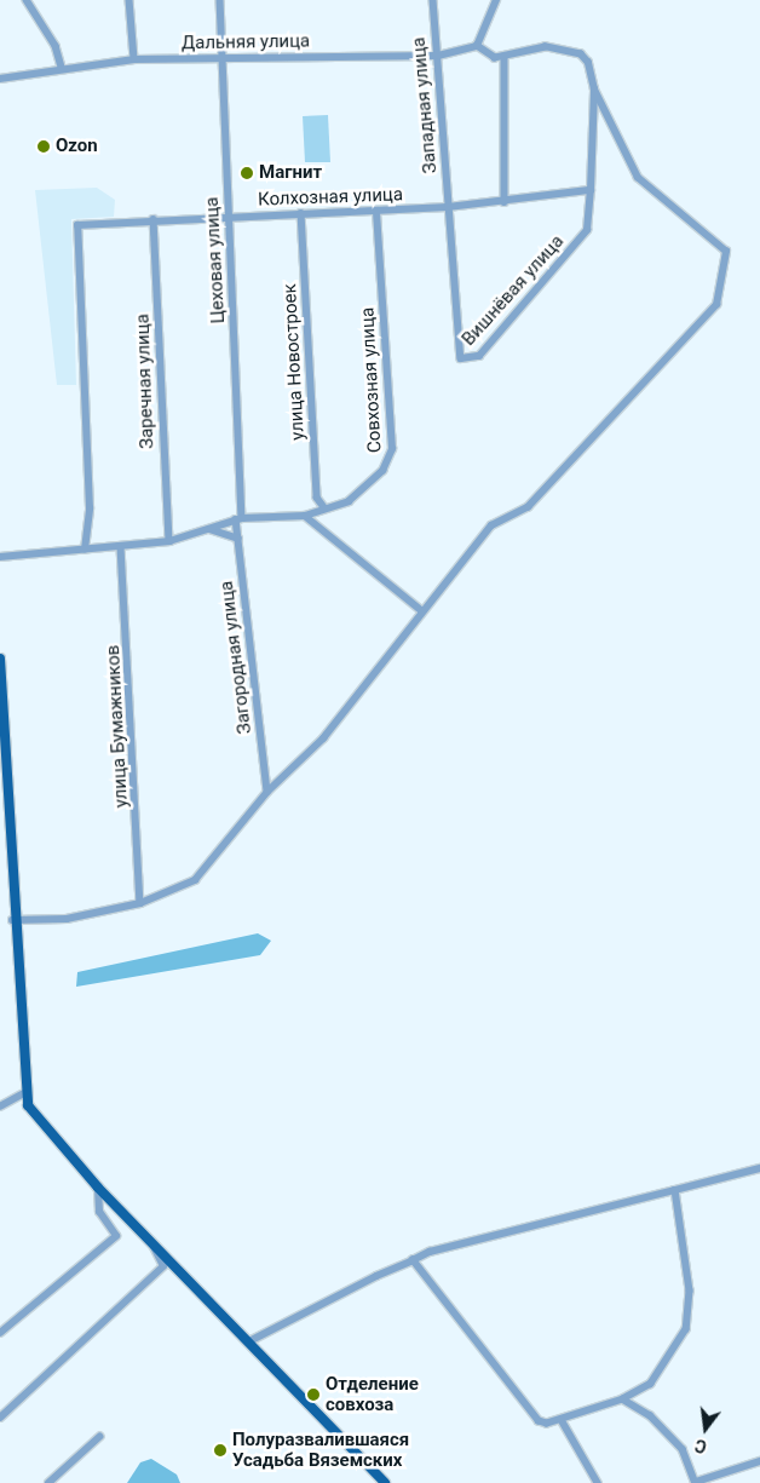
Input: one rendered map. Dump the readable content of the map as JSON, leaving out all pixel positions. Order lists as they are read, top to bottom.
{
  "streets": {
    "street": [
      "Дальняя улица",
      "Западная улица",
      "Колхозная улица",
      "Цеховая улица",
      "Вишнёвая улица",
      "улица Новостроек",
      "Совхозная улица",
      "Заречная улица",
      "Загородная улица",
      "улица Бумажников"
    ]
  },
  "crossings": [
    ["Дальняя улица", "Западная улица"],
    ["Дальняя улица", "Цеховая улица"],
    ["Западная улица", "Колхозная улица"],
    ["Западная улица", "Вишнёвая улица"],
    ["Колхозная улица", "Цеховая улица"],
    ["Колхозная улица", "Вишнёвая улица"],
    ["Колхозная улица", "улица Новостроек"],
    ["Колхозная улица", "Совхозная улица"],
    ["Колхозная улица", "Заречная улица"],
    ["Цеховая улица", "Совхозная улица"],
    ["Цеховая улица", "Загородная улица"],
    ["улица Новостроек", "Совхозная улица"],
    ["Совхозная улица", "Заречная улица"],
    ["Совхозная улица", "Загородная улица"],
    ["Совхозная улица", "улица Бумажников"]
  ],
  "places": [
    "Ozon",
    "Магнит",
    "Отделение совхоза",
    "Полуразвалившаяся Усадьба Вяземских"
  ],
  "north": "bottom"
}
